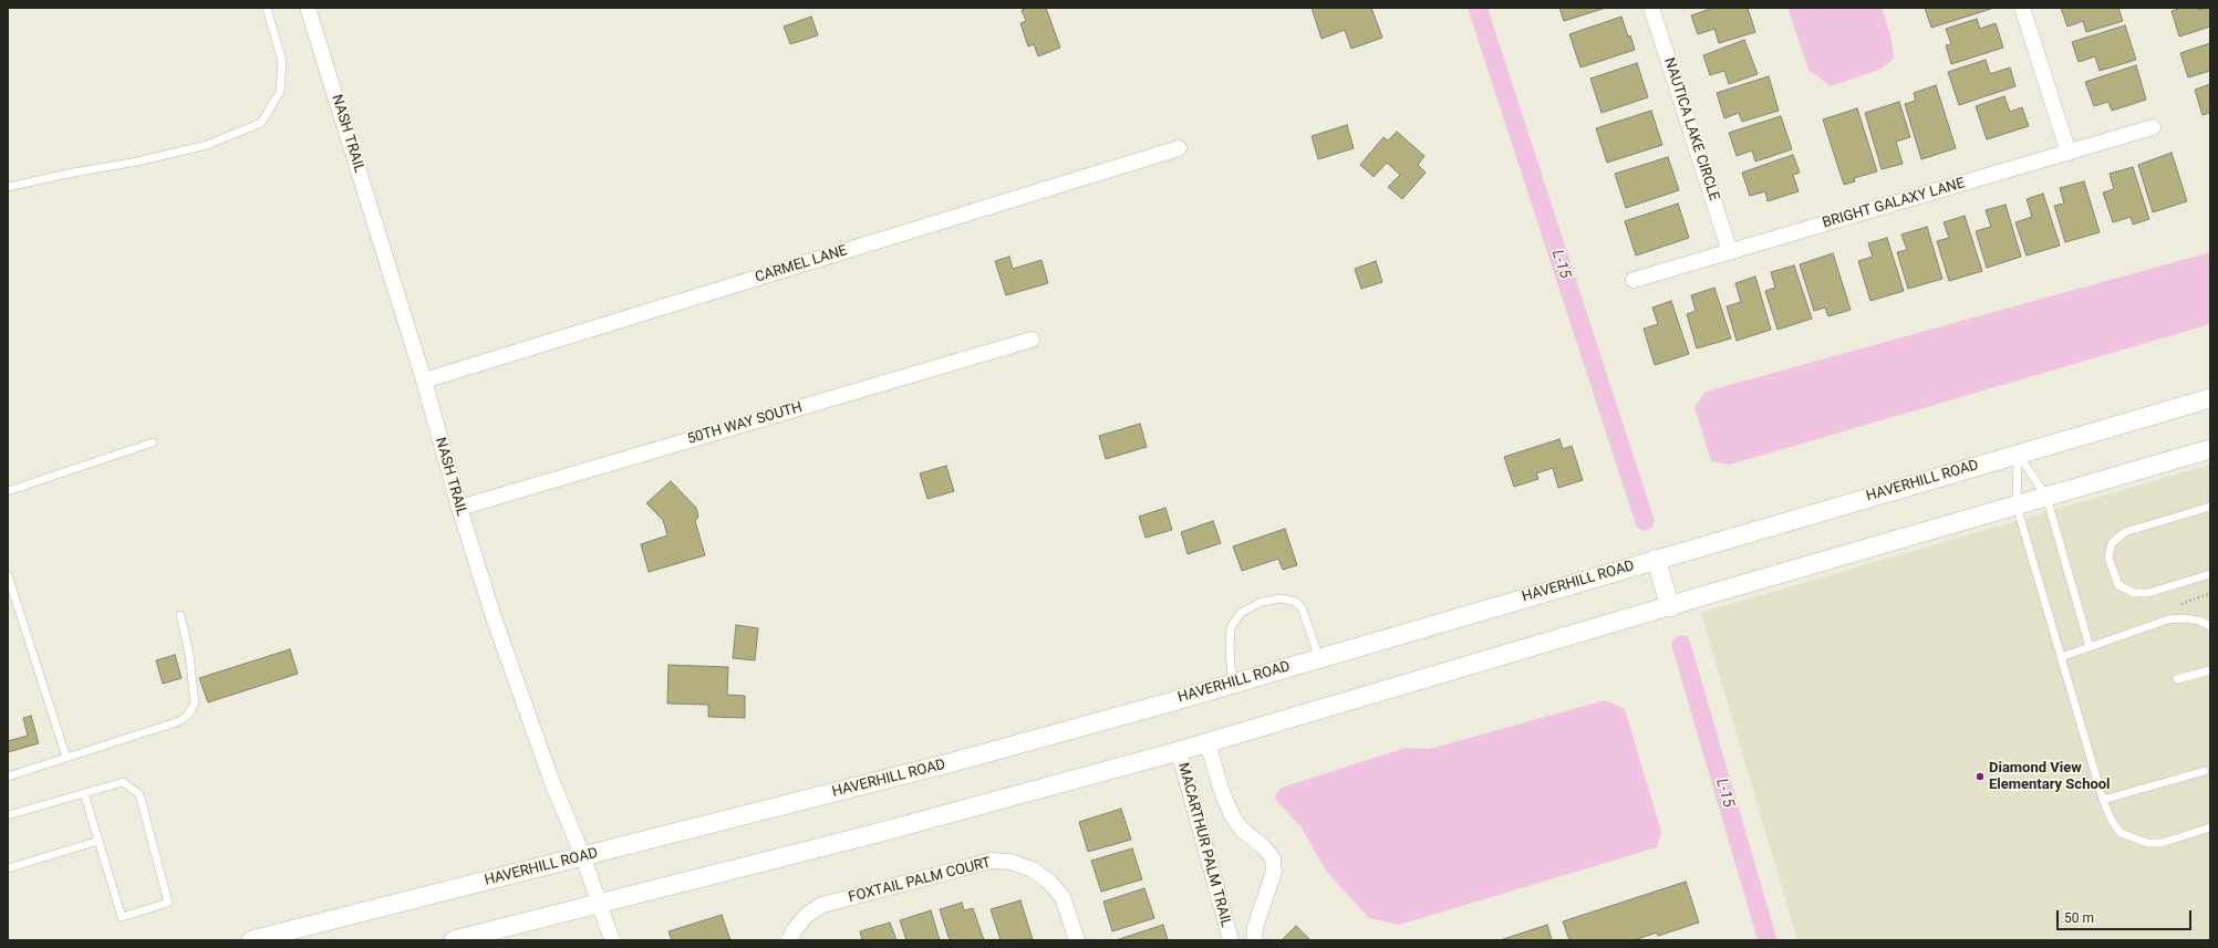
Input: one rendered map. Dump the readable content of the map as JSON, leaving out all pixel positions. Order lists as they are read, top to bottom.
{
  "streets": {
    "street": [
      "NAUTICA LAKE CIRCLE",
      "NASH TRAIL",
      "BRIGHT GALAXY LANE",
      "CARMEL LANE",
      "50TH WAY SOUTH",
      "HAVERHILL ROAD",
      "MACARTHUR PALM TRAIL",
      "FOXTAIL PALM COURT"
    ]
  },
  "crossings": [
    ["NAUTICA LAKE CIRCLE", "BRIGHT GALAXY LANE"],
    ["NASH TRAIL", "CARMEL LANE"],
    ["NASH TRAIL", "50TH WAY SOUTH"],
    ["NASH TRAIL", "HAVERHILL ROAD"]
  ],
  "water": ["L-15"],
  "places": ["Diamond View Elementary School"],
  "scale_bar": "50 m"
}
